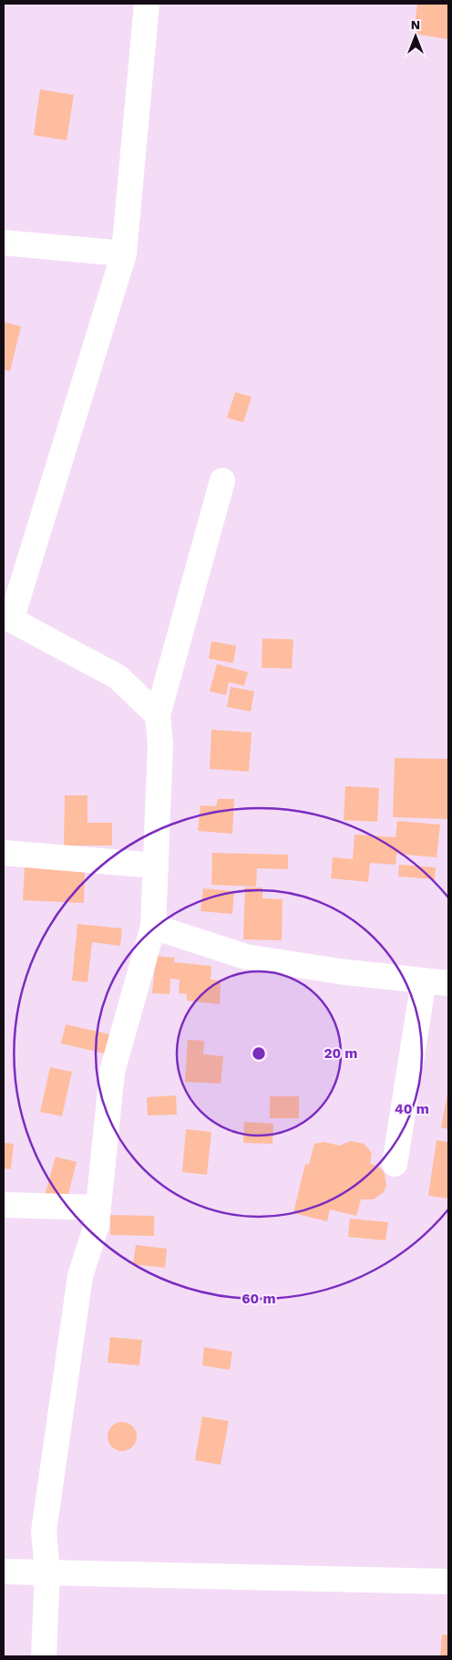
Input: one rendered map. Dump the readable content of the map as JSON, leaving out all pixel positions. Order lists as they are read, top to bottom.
{
  "north": "top",
  "rings": ["20 m", "40 m", "60 m"]
}
